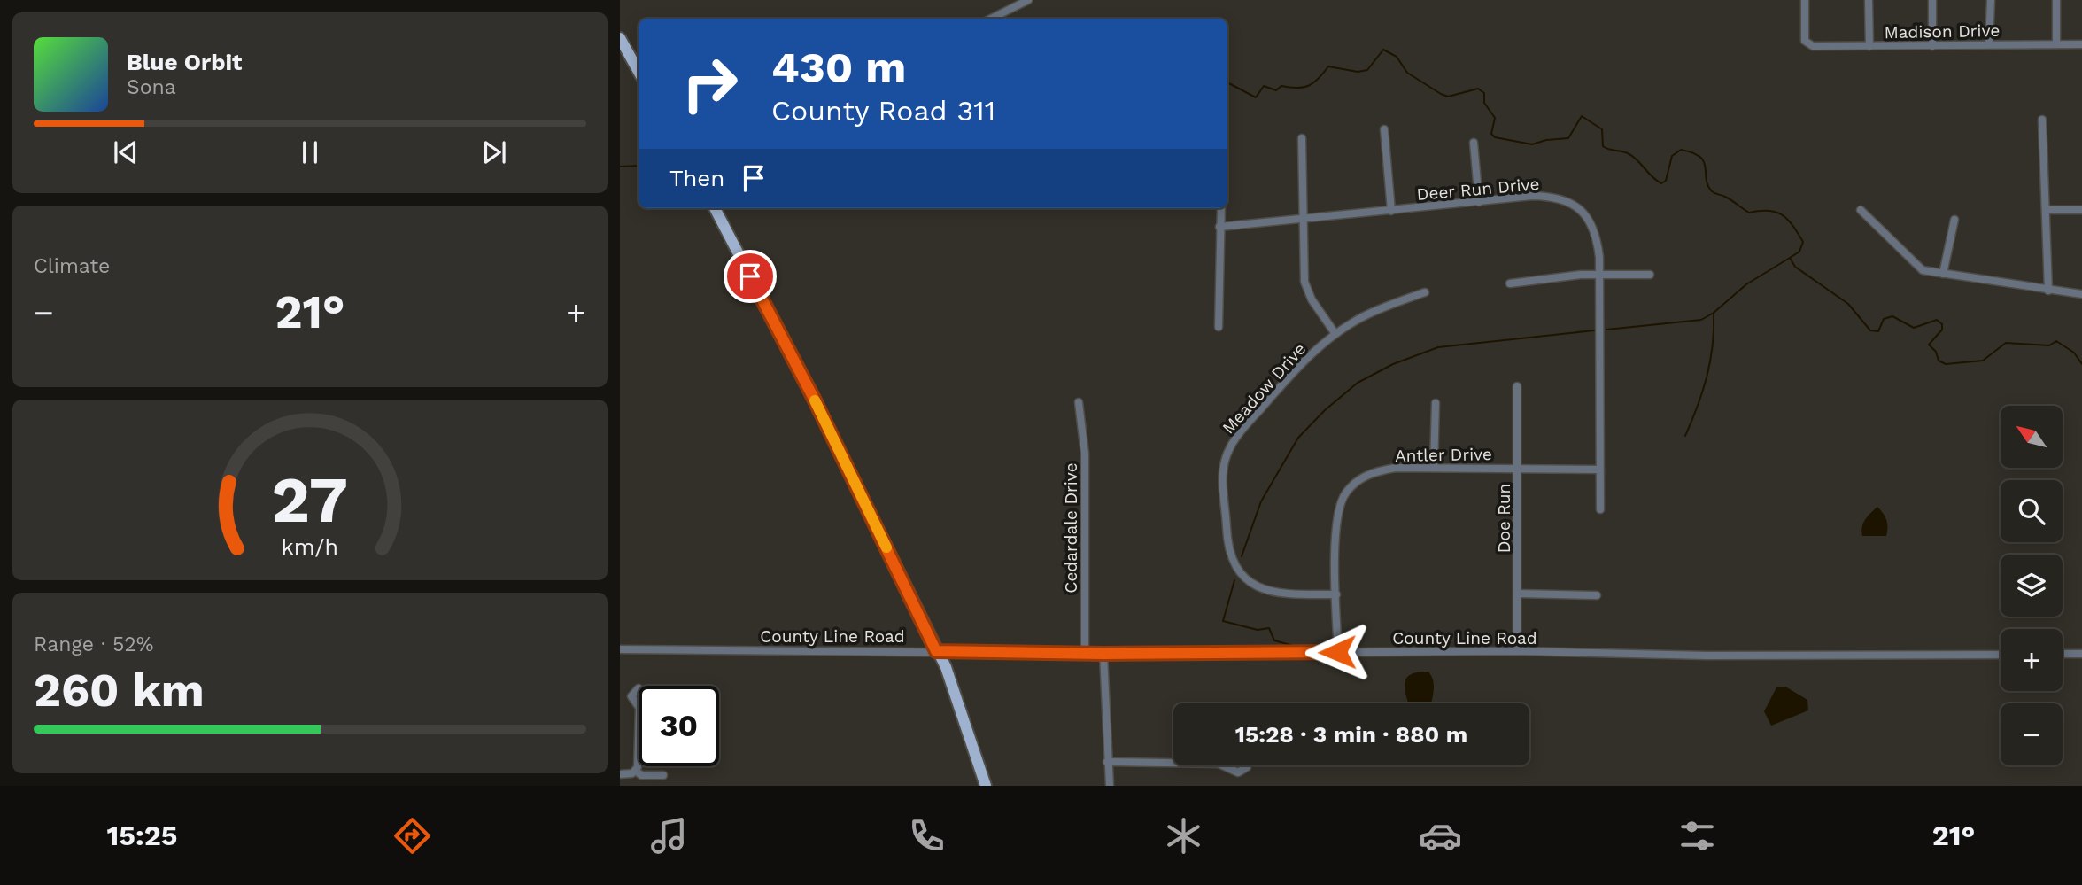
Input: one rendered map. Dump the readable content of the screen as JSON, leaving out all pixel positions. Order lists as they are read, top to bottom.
{
  "streets": {
    "street": [
      "Madison Drive",
      "Deer Run Drive",
      "Meadow Drive",
      "Antler Drive",
      "Doe Run",
      "Cedardale Drive",
      "County Line Road"
    ]
  },
  "crossings": [
    ["Deer Run Drive", "Antler Drive"],
    ["Meadow Drive", "Antler Drive"],
    ["Antler Drive", "Doe Run"],
    ["Antler Drive", "County Line Road"],
    ["Doe Run", "County Line Road"],
    ["Cedardale Drive", "County Line Road"]
  ],
  "north": "top left",
  "page": {
    "turn": ["430 m", "County Road 311"],
    "song": ["Blue Orbit", "Sona"],
    "then": "Then",
    "tile": [
      "Climate",
      ["Range · 52%", "260 km"]
    ],
    "heat": ["−", "21°", "+"],
    "map_buttons": ["+", "−"],
    "limit": "30",
    "trip": "15:28 · 3 min · 880 m",
    "tabs": ["15:25", "21°"],
    "gauge": ["27", "km/h"]
  }
}
